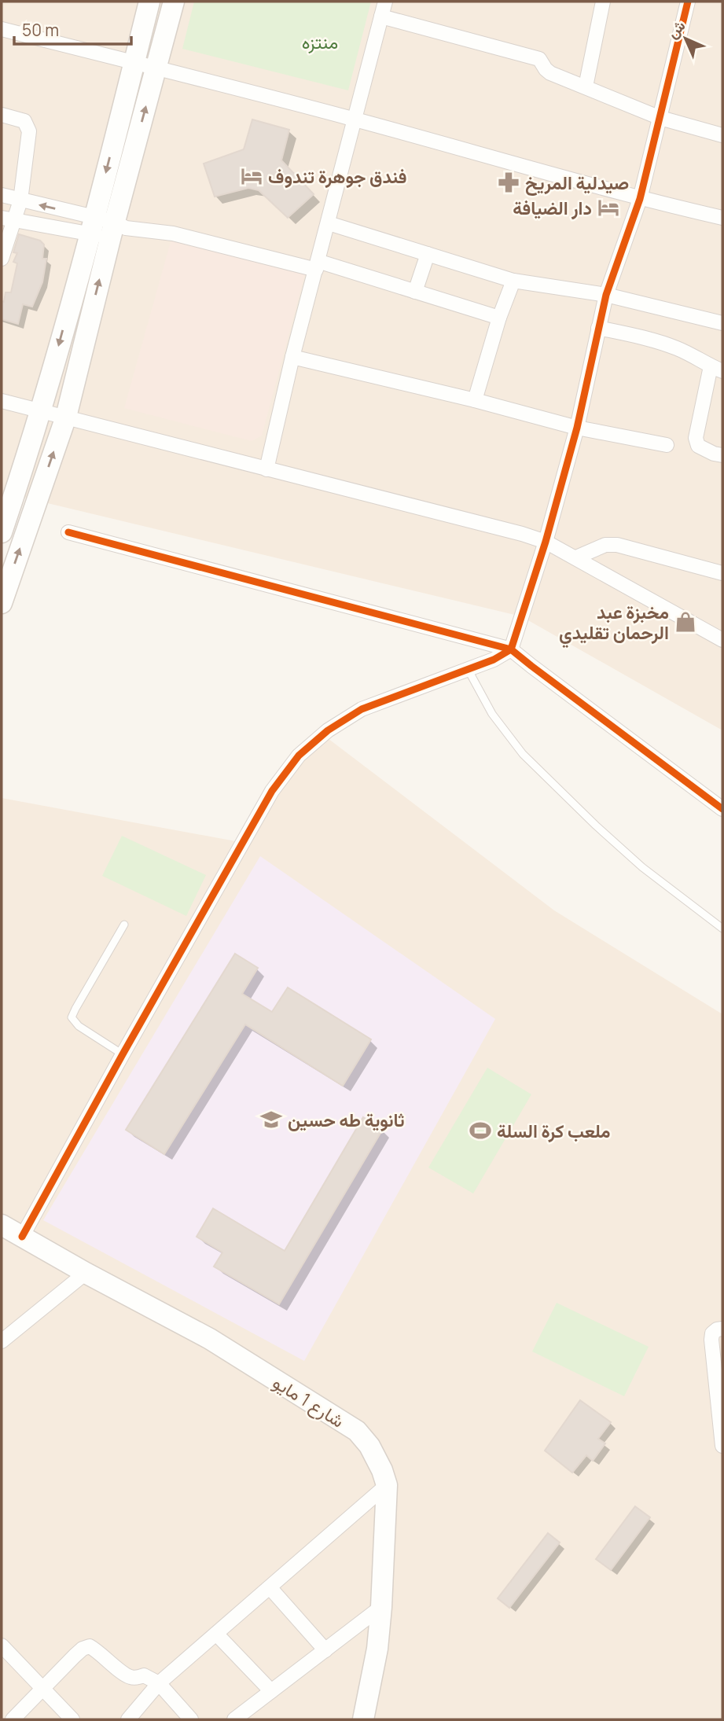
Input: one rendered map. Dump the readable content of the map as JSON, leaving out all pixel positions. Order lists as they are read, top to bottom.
{
  "streets": {
    "street": ["شارع 1 مايو"]
  },
  "parks": ["منتزه"],
  "places": {
    "hotel": ["فندق جوهرة تندوف", "دار الضيافة"],
    "pharmacy": ["صيدلية المريخ"],
    "shop": ["مخبزة عبد الرحمان تقليدي"],
    "school or university": ["ثانوية طه حسين"],
    "sports": ["ملعب كرة السلة"]
  },
  "scale_bar": "50 m",
  "north": "top left"
}
